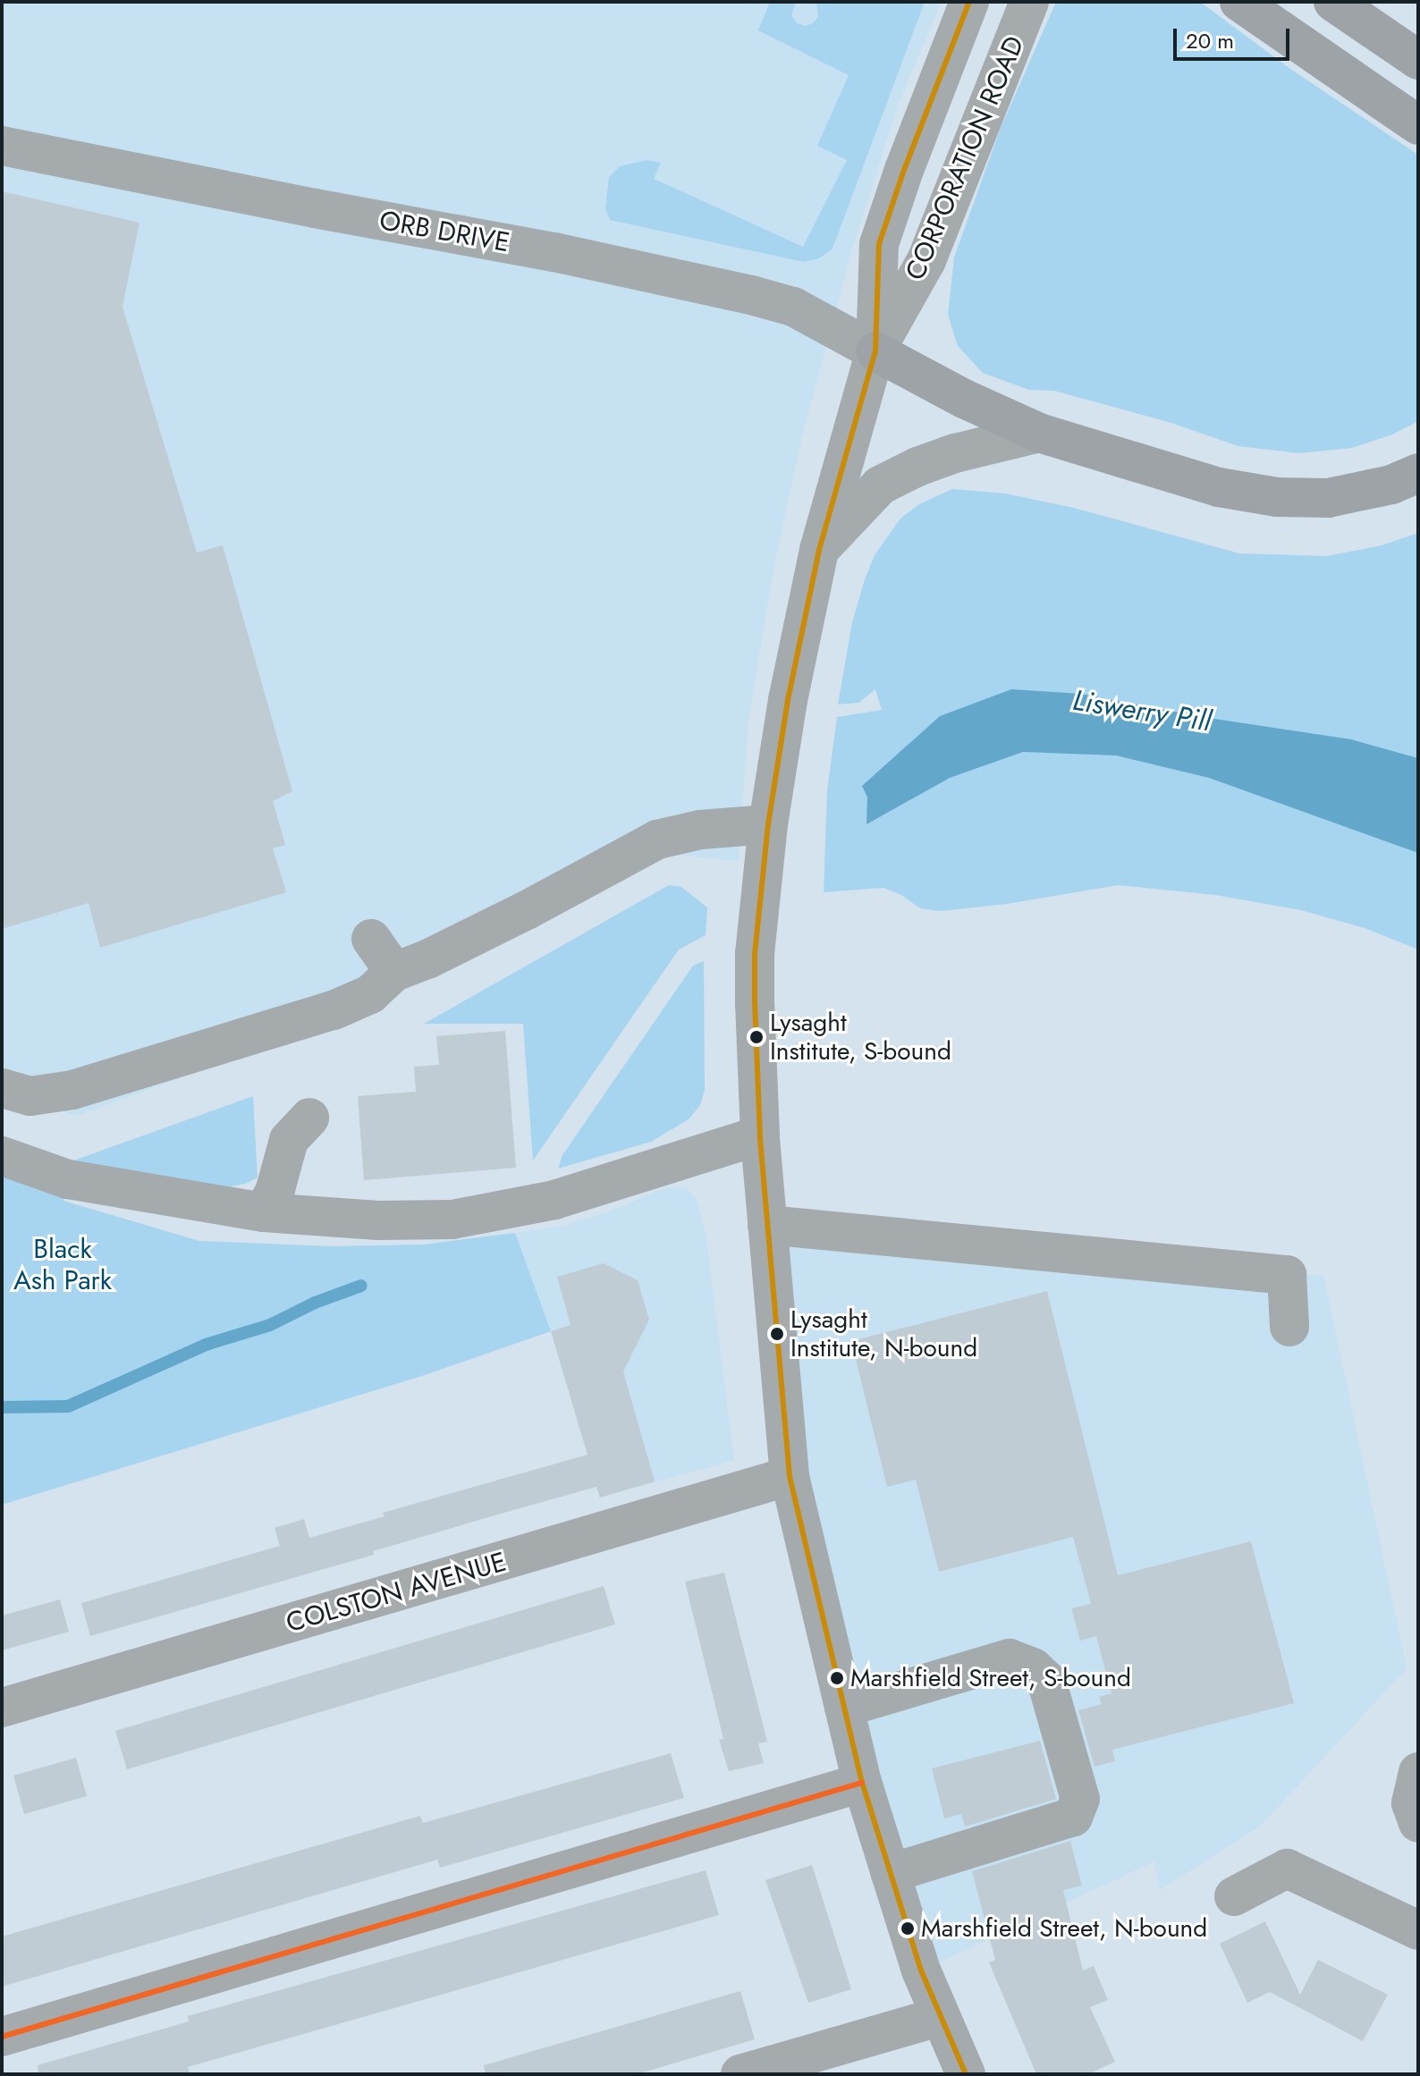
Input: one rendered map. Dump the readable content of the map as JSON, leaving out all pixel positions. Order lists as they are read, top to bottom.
{
  "streets": {
    "street": ["CORPORATION ROAD", "ORB DRIVE", "COLSTON AVENUE"]
  },
  "crossings": [
    ["CORPORATION ROAD", "ORB DRIVE"],
    ["CORPORATION ROAD", "COLSTON AVENUE"]
  ],
  "water": ["Liswerry Pill"],
  "parks": ["Black Ash Park"],
  "places": [
    "Lysaght Institute, S-bound",
    "Lysaght Institute, N-bound",
    "Marshfield Street, S-bound",
    "Marshfield Street, N-bound"
  ],
  "scale_bar": "20 m"
}
